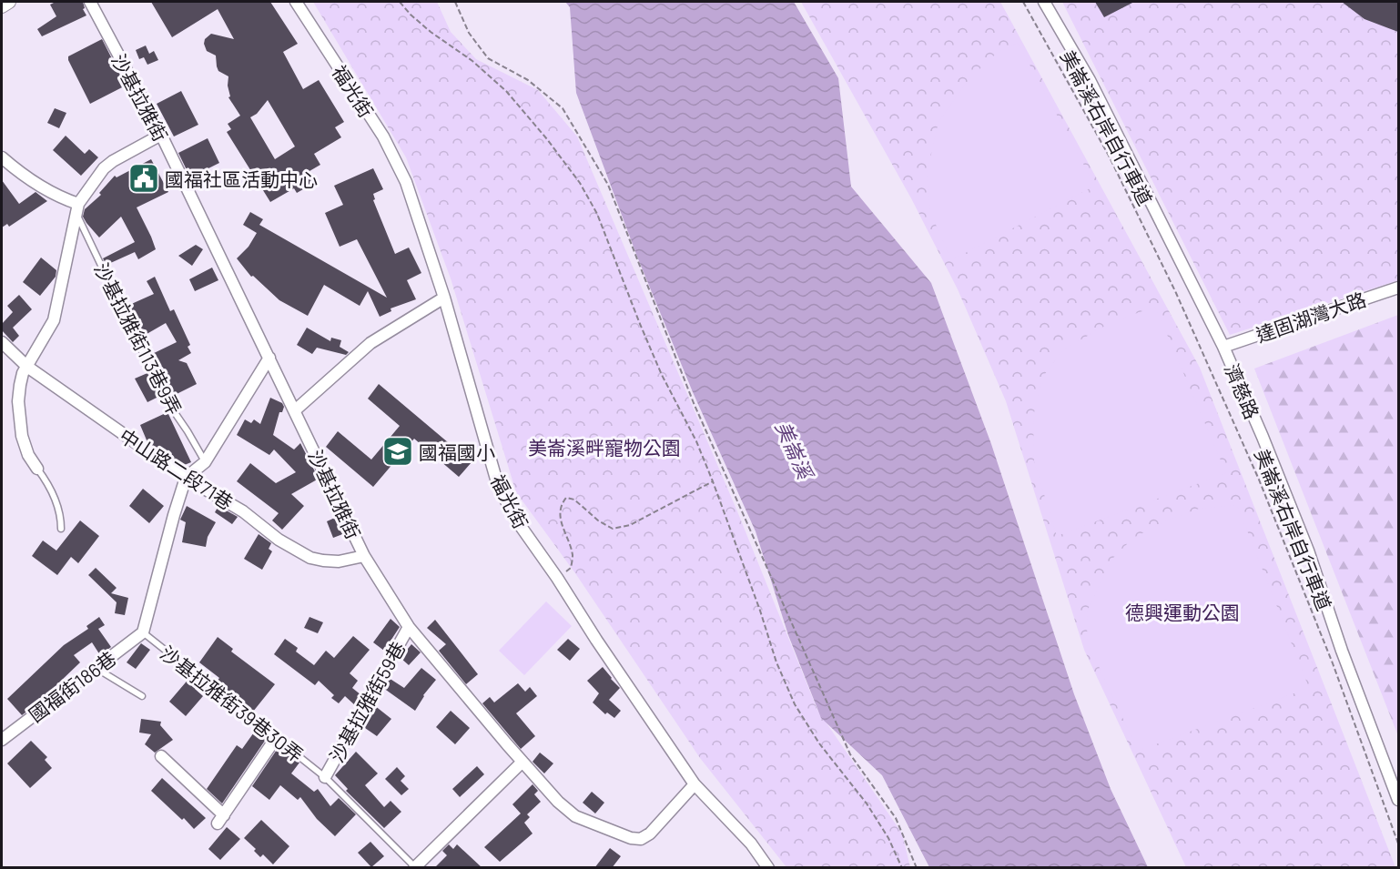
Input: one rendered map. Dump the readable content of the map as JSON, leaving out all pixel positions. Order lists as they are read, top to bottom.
{
  "streets": {
    "street": [
      "福光街",
      "沙基拉雅街",
      "達固湖灣大路",
      "濟慈路",
      "中山路二段71巷",
      "國福街186巷",
      "沙基拉雅街59巷"
    ],
    "lane": ["沙基拉雅街113巷9弄", "沙基拉雅街39巷30弄"],
    "path": ["美崙溪右岸自行車道"]
  },
  "crossings": [
    ["福光街", "沙基拉雅街"],
    ["沙基拉雅街", "中山路二段71巷"],
    ["沙基拉雅街", "沙基拉雅街59巷"],
    ["達固湖灣大路", "濟慈路"],
    ["國福街186巷", "沙基拉雅街39巷30弄"],
    ["沙基拉雅街59巷", "沙基拉雅街39巷30弄"]
  ],
  "water": ["美崙溪"],
  "parks": ["美崙溪畔寵物公園", "德興運動公園"],
  "places": {
    "public building": ["國福社區活動中心"],
    "school or university": ["國福國小"]
  }
}
